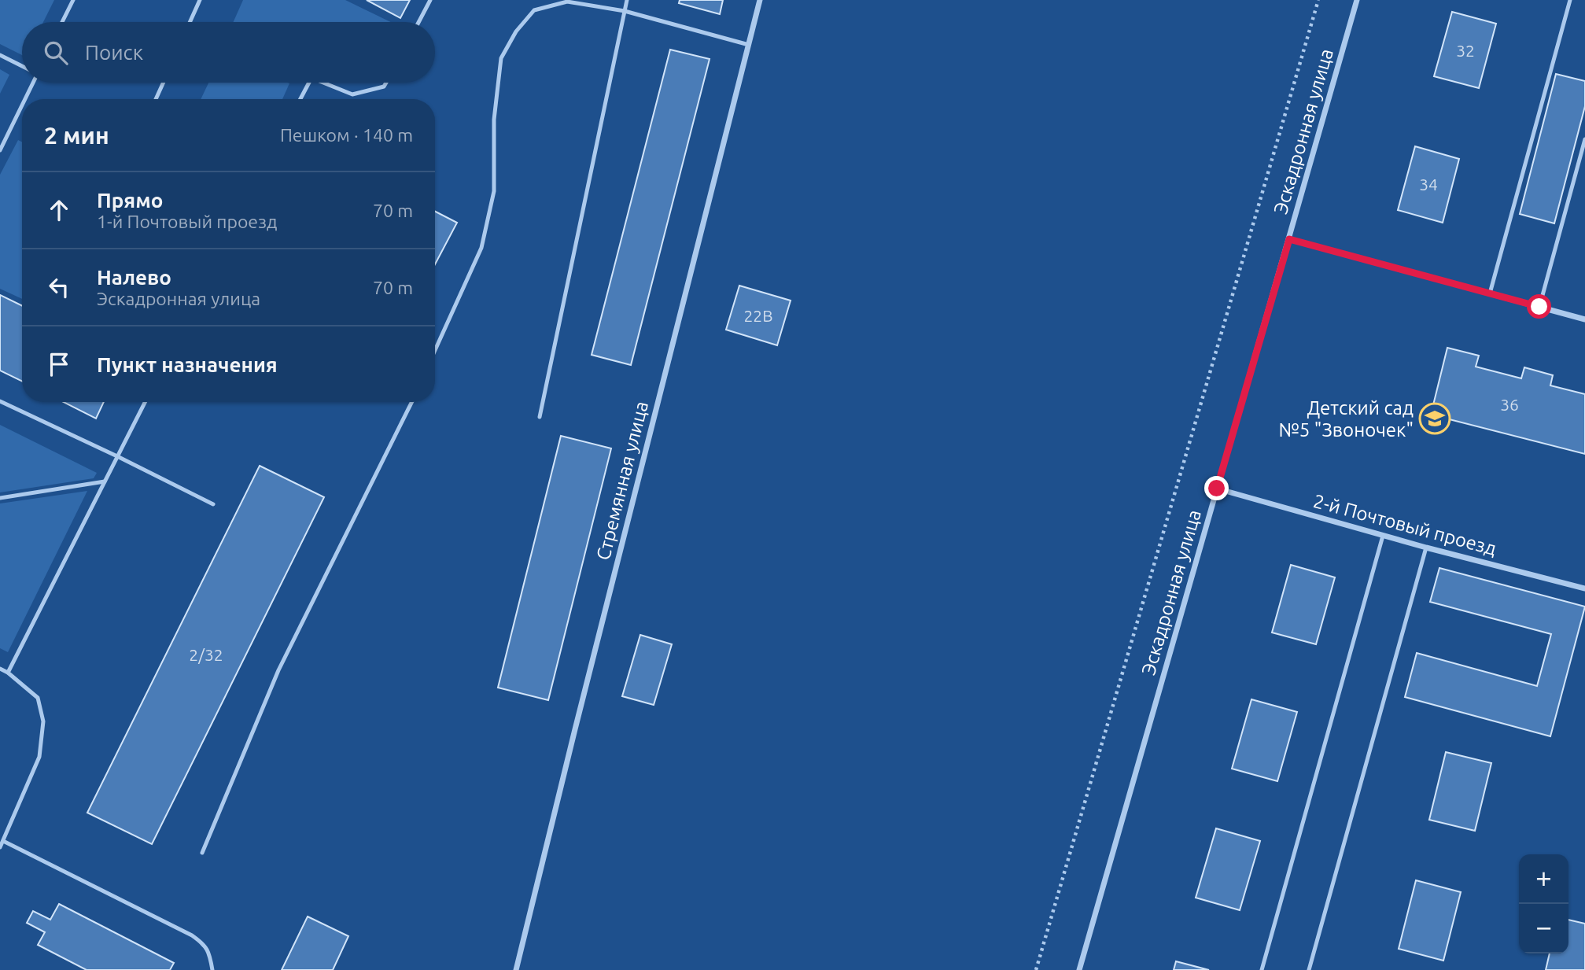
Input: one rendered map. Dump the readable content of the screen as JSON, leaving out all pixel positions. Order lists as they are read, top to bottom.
{
  "streets": {
    "street": ["Эскадронная улица", "Стремянная улица", "2-й Почтовый проезд"]
  },
  "crossings": [
    ["Эскадронная улица", "2-й Почтовый проезд"]
  ],
  "places": {
    "school or university": ["Детский сад №5 \"Звоночек\""]
  },
  "house_numbers": [
    "32",
    "34",
    "22В",
    "36",
    "2/32"
  ],
  "page": {
    "search": "Поиск",
    "heading": ["2 мин", "Пешком · 140 m"],
    "list": [
      ["Прямо", "1-й Почтовый проезд", "70 m"],
      ["Налево", "Эскадронная улица", "70 m"],
      "Пункт назначения"
    ],
    "map_buttons": ["+", "−"]
  }
}
